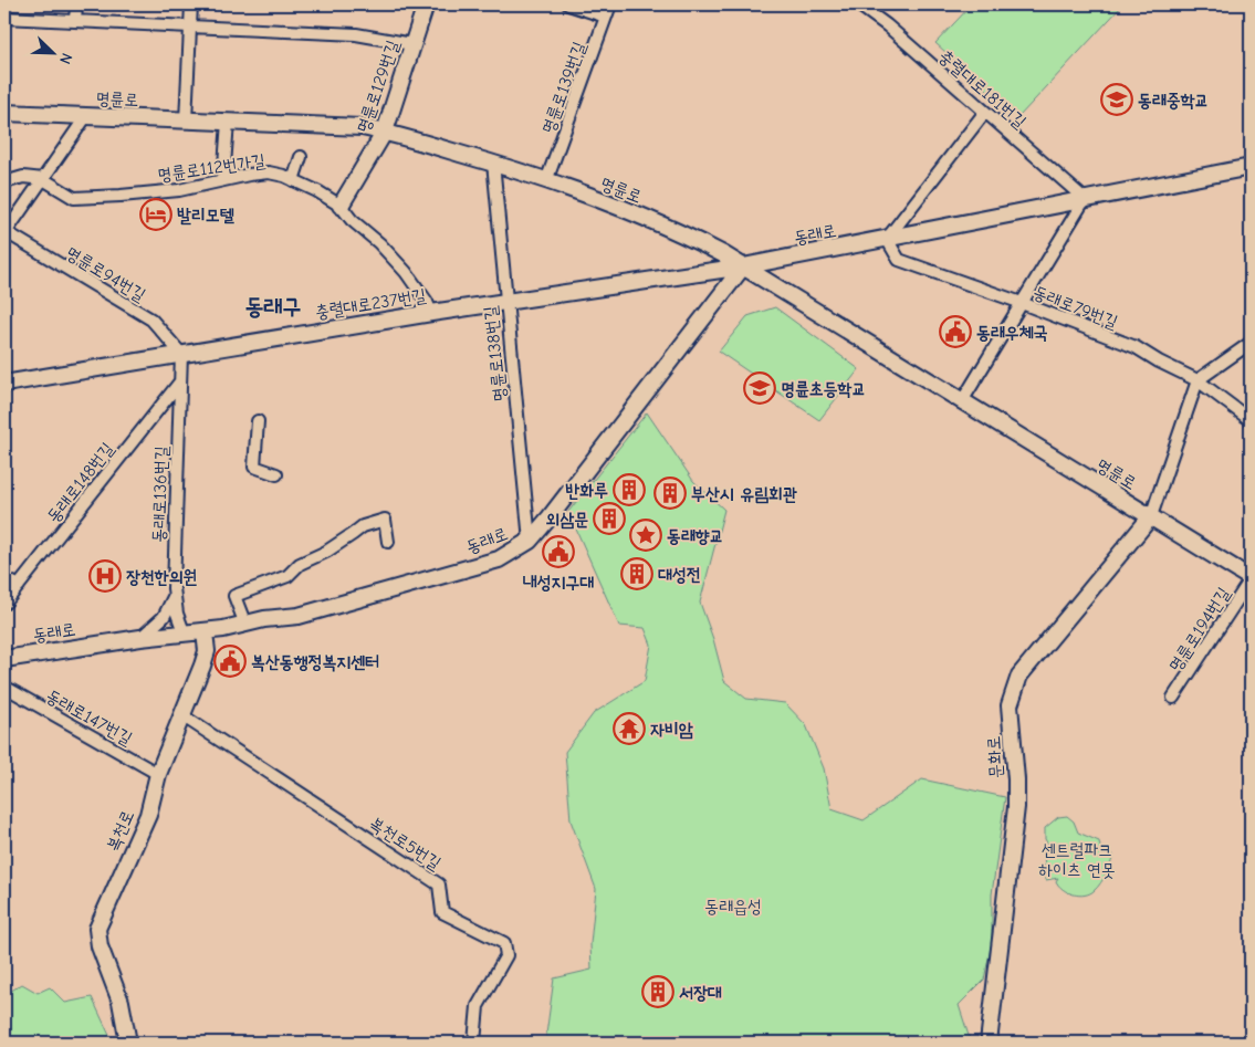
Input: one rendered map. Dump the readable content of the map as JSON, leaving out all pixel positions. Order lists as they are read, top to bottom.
{
  "streets": {
    "main road": [
      "명륜로129번길",
      "명륜로",
      "동래로",
      "충렬대로237번길",
      "문화로",
      "복천로"
    ],
    "street": [
      "명륜로139번길",
      "충렬대로181번길",
      "명륜로112번가길",
      "명륜로94번길",
      "동래로79번길",
      "명륜로138번길",
      "동래로148번길",
      "동래로136번길",
      "명륜로194번길",
      "동래로147번길",
      "복천로5번길"
    ]
  },
  "crossings": [
    ["명륜로129번길", "명륜로"],
    ["명륜로129번길", "명륜로112번가길"],
    ["명륜로139번길", "명륜로"],
    ["충렬대로181번길", "동래로"],
    ["명륜로", "동래로"],
    ["명륜로", "충렬대로237번길"],
    ["명륜로", "명륜로138번길"],
    ["명륜로", "명륜로194번길"],
    ["명륜로", "문화로"],
    ["명륜로112번가길", "충렬대로237번길"],
    ["동래로", "충렬대로237번길"],
    ["동래로", "동래로79번길"],
    ["동래로", "명륜로138번길"],
    ["동래로", "동래로136번길"],
    ["동래로", "복천로"],
    ["명륜로94번길", "충렬대로237번길"],
    ["명륜로94번길", "동래로136번길"],
    ["충렬대로237번길", "명륜로138번길"],
    ["충렬대로237번길", "동래로136번길"],
    ["동래로148번길", "동래로136번길"],
    ["동래로147번길", "복천로"],
    ["복천로", "복천로5번길"]
  ],
  "districts": ["동래구"],
  "parks": ["센트럴파크 하이츠 연못", "동래읍성"],
  "places": {
    "school or university": ["동래중학교", "명륜초등학교"],
    "hotel": ["발리모텔"],
    "public building": ["동래우체국", "내성지구대", "복산동행정복지센터"],
    "building": [
      "반화루",
      "부산시 유림회관",
      "외삼문",
      "대성전",
      "서장대"
    ],
    "place": ["동래향교"],
    "hospital": ["장천한의원"],
    "temple": ["자비암"]
  },
  "north": "bottom right"
}
